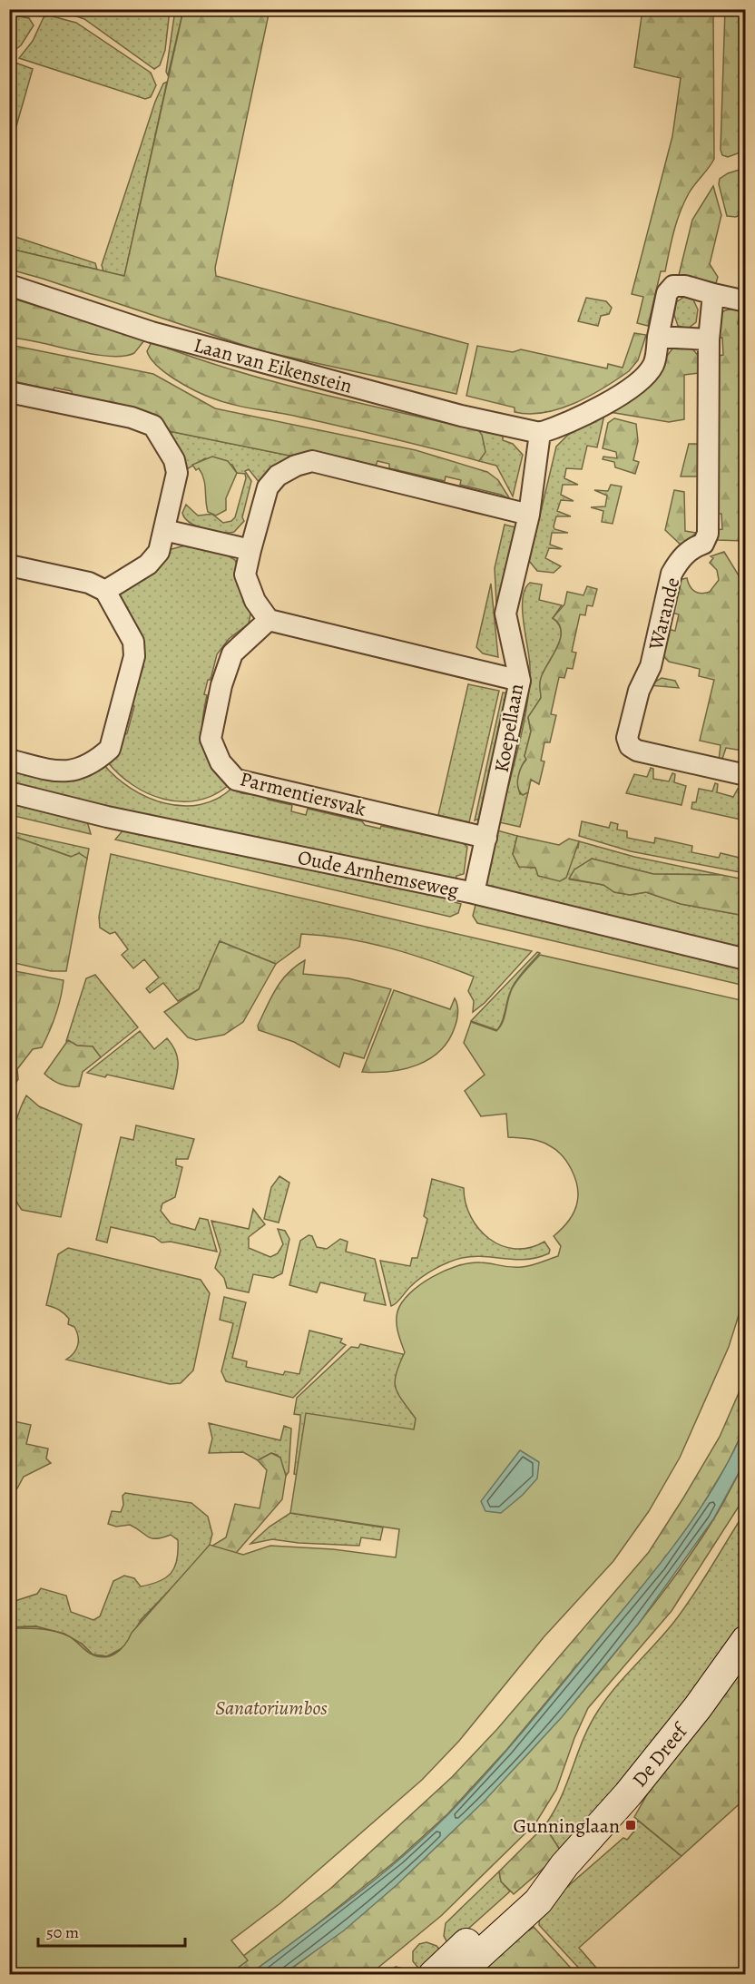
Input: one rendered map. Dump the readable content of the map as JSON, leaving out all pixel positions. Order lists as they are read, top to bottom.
{
  "streets": {
    "main road": ["De Dreef"],
    "street": [
      "Laan van Eikenstein",
      "Warande",
      "Koepellaan",
      "Parmentiersvak",
      "Oude Arnhemseweg"
    ]
  },
  "crossings": [
    ["Laan van Eikenstein", "Koepellaan"],
    ["Koepellaan", "Parmentiersvak"],
    ["Koepellaan", "Oude Arnhemseweg"]
  ],
  "parks": ["Sanatoriumbos"],
  "places": {
    "transit": ["Gunninglaan"]
  },
  "scale_bar": "50 m"
}
